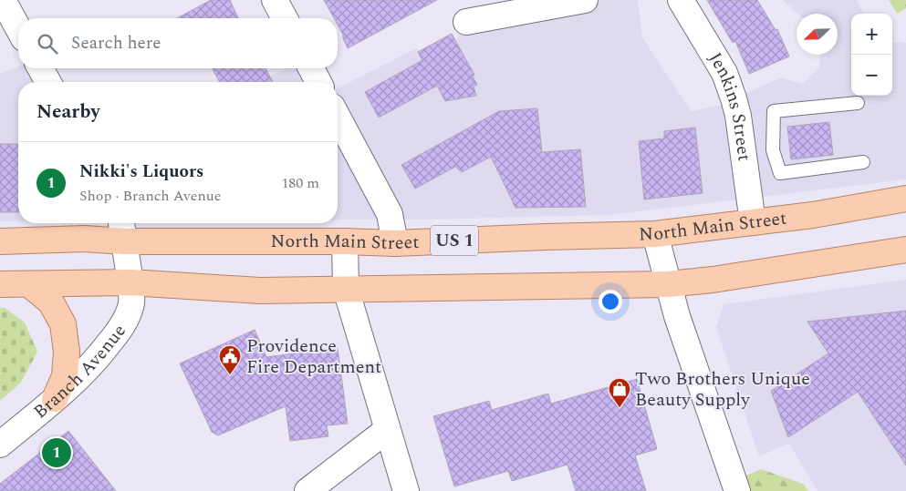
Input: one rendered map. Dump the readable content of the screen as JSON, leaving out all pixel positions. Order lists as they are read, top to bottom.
{
  "streets": {
    "main road": ["North Main Street", "US 1"],
    "street": ["Jenkins Street", "Branch Avenue"]
  },
  "crossings": [
    ["Jenkins Street", "North Main Street"],
    ["North Main Street", "Branch Avenue"]
  ],
  "places": {
    "public building": ["Providence Fire Department"],
    "shop": ["Two Brothers Unique Beauty Supply"]
  },
  "north": "bottom left",
  "page": {
    "map_buttons": ["+", "−"],
    "search": "Search here",
    "heading": "Nearby",
    "list": [
      {
        "mark": "1",
        "name": "Nikki's Liquors",
        "note": "Shop · Branch Avenue",
        "value": "180 m"
      }
    ],
    "pins": "1"
  }
}
